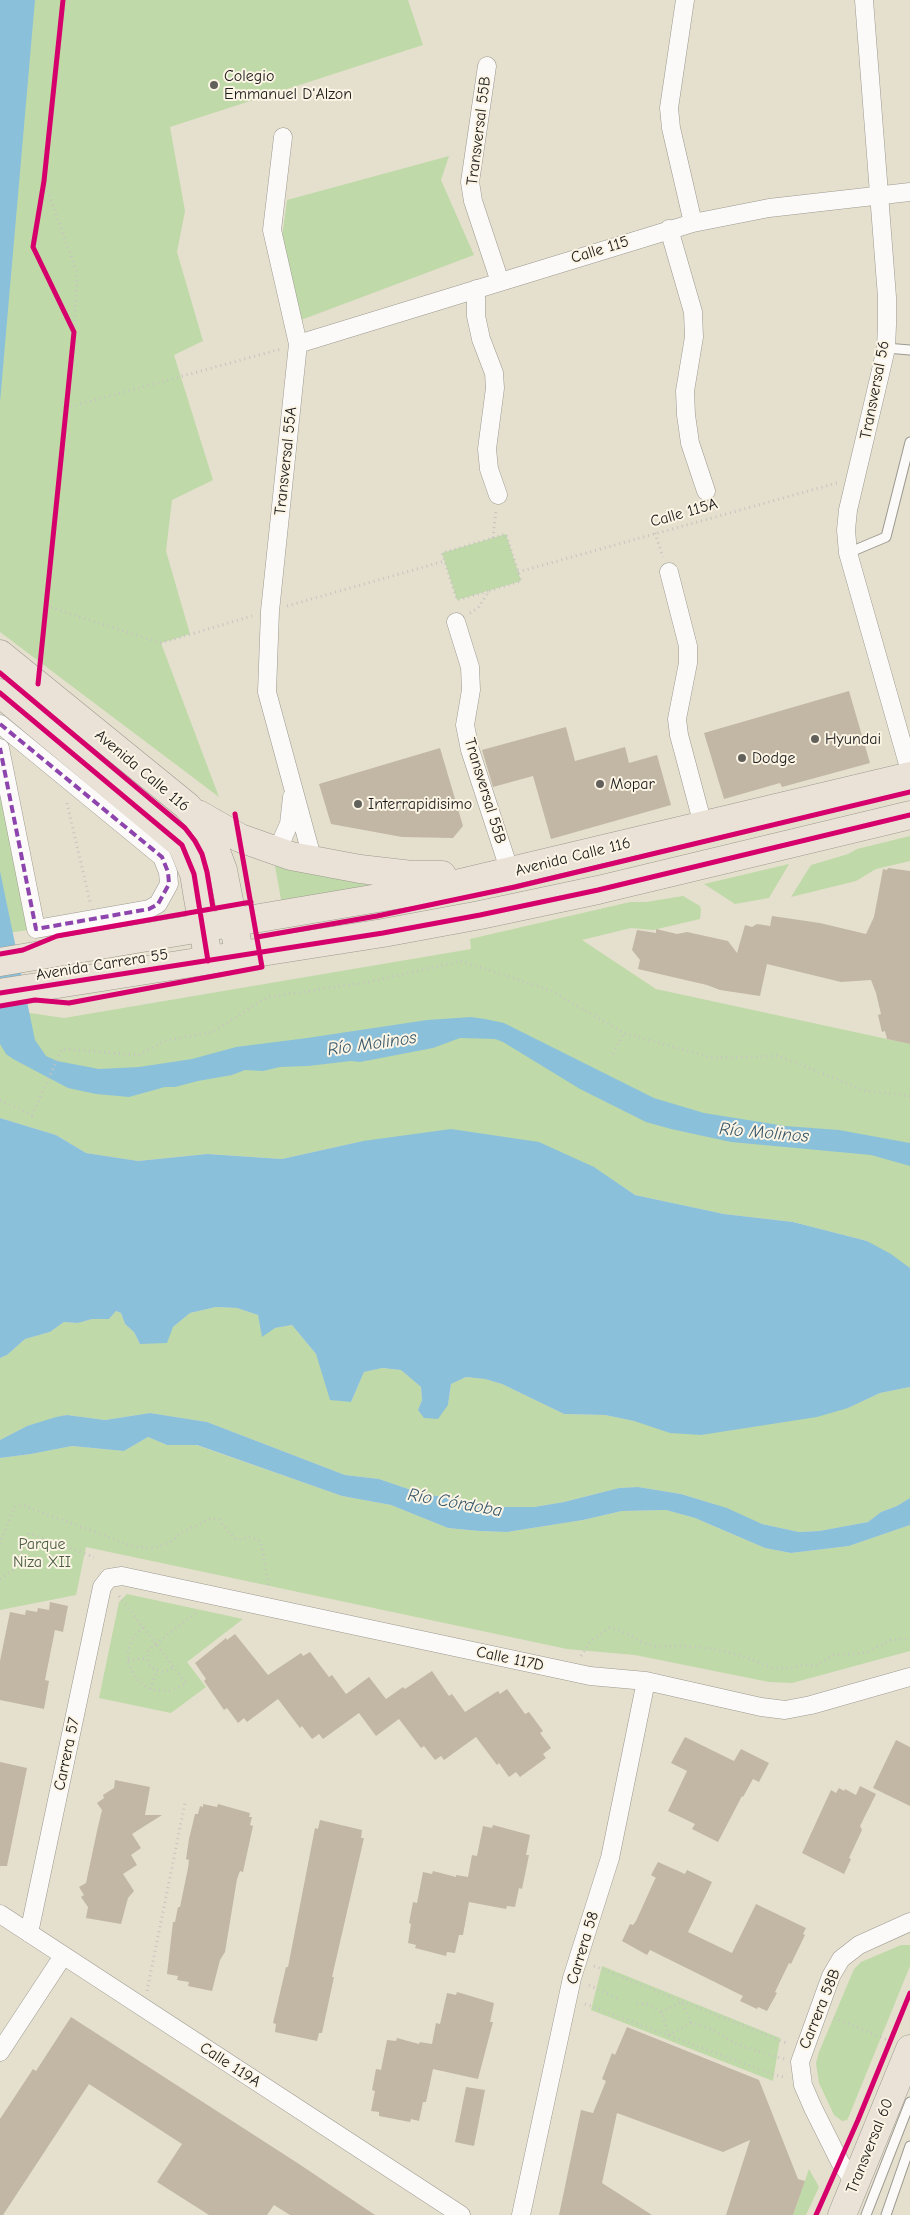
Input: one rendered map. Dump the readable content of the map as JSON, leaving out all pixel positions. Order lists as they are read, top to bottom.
{
  "streets": {
    "main road": ["Avenida Calle 116", "Avenida Carrera 55", "Transversal 60"],
    "street": [
      "Transversal 55B",
      "Calle 115",
      "Transversal 56",
      "Transversal 55A",
      "Calle 117D",
      "Carrera 57",
      "Carrera 58",
      "Carrera 58B",
      "Calle 119A"
    ],
    "path": ["Calle 115A"]
  },
  "crossings": [
    ["Transversal 55B", "Calle 115"],
    ["Transversal 55B", "Avenida Calle 116"],
    ["Calle 115", "Transversal 56"],
    ["Calle 115", "Transversal 55A"],
    ["Transversal 56", "Calle 115A"],
    ["Avenida Calle 116", "Avenida Carrera 55"],
    ["Calle 117D", "Carrera 57"],
    ["Calle 117D", "Carrera 58"],
    ["Carrera 57", "Calle 119A"],
    ["Carrera 58B", "Transversal 60"]
  ],
  "water": ["Río Molinos", "Río Córdoba"],
  "parks": ["Parque Niza XII"],
  "places": [
    "Colegio Emmanuel D'Alzon",
    "Hyundai",
    "Dodge",
    "Mopar",
    "Interrapidisimo"
  ]
}
